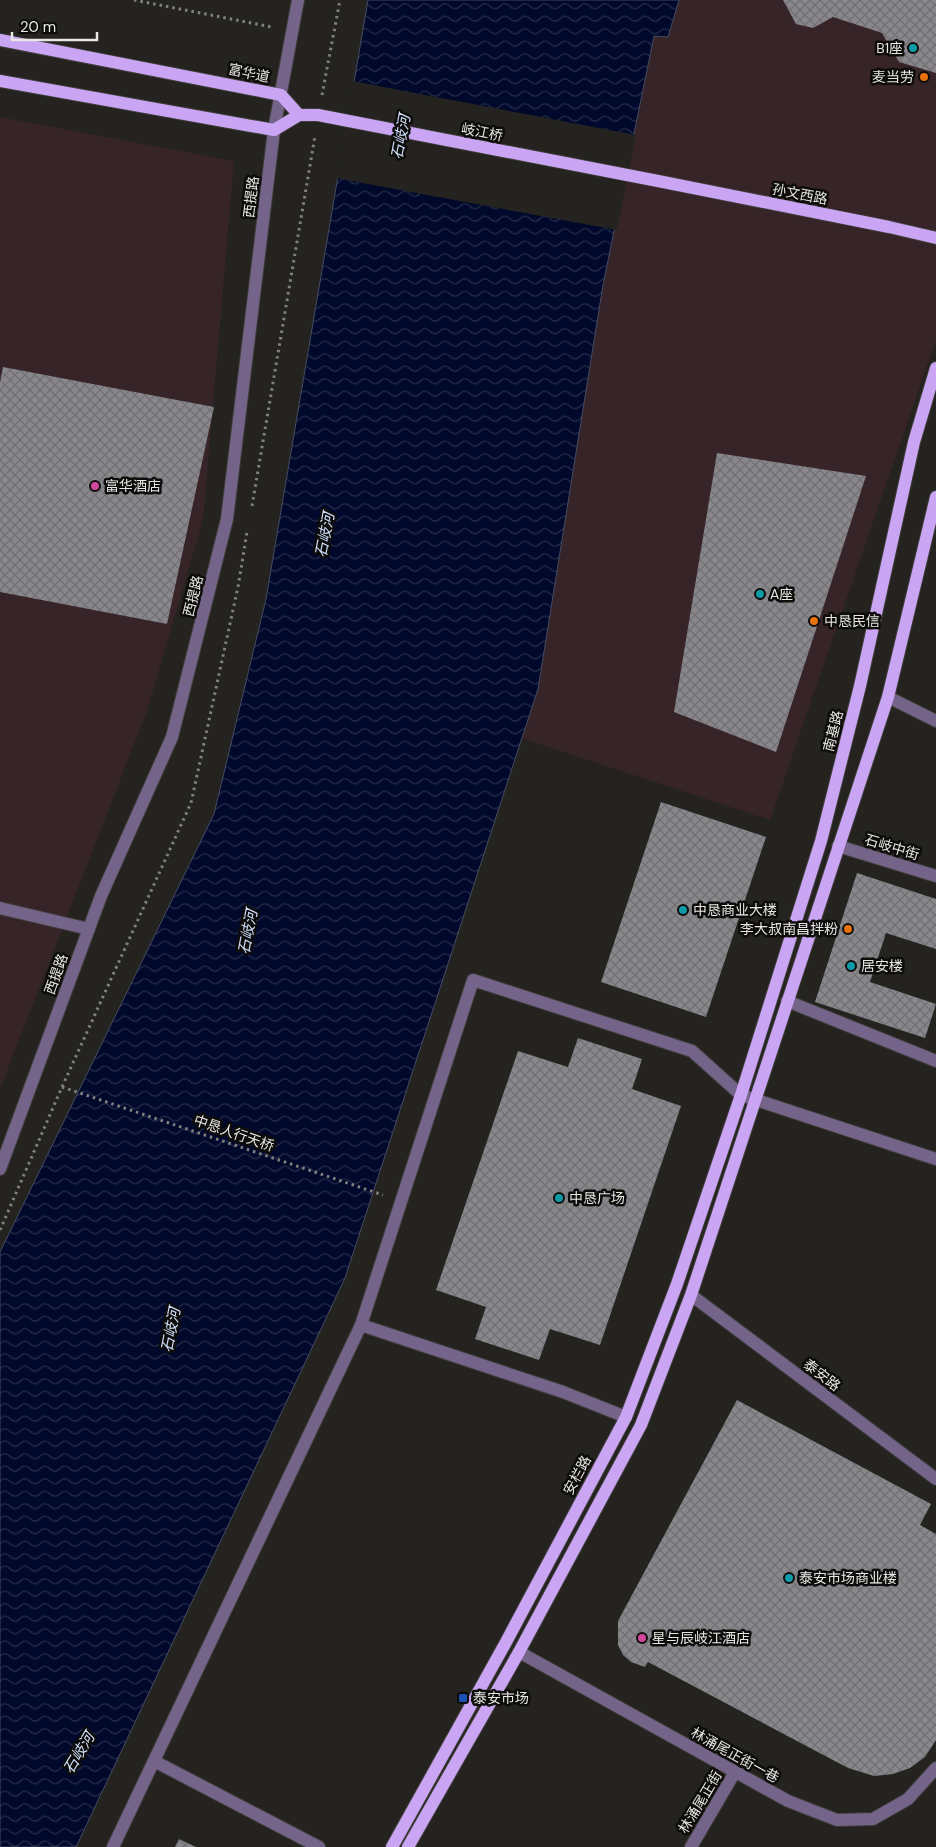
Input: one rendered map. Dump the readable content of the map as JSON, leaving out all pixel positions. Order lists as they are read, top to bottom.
{
  "streets": {
    "main road": [
      "富华道",
      "岐江桥",
      "孙文西路",
      "南基路",
      "安栏路"
    ],
    "street": [
      "西提路",
      "石岐中街",
      "泰安路",
      "林涌尾正街一巷",
      "林涌尾正街"
    ],
    "path": ["中恳人行天桥"]
  },
  "crossings": [
    ["富华道", "岐江桥"],
    ["富华道", "西提路"],
    ["岐江桥", "孙文西路"],
    ["南基路", "安栏路"],
    ["林涌尾正街一巷", "林涌尾正街"]
  ],
  "water": ["石岐河"],
  "places": {
    "other": [
      "B1座",
      "麦当劳",
      "富华酒店",
      "A座",
      "中恳民信",
      "中恳商业大楼",
      "李大叔南昌拌粉",
      "居安楼",
      "中恳广场",
      "泰安市场商业楼",
      "星与辰岐江酒店"
    ],
    "transit": ["泰安市场"]
  },
  "scale_bar": "20 m"
}
